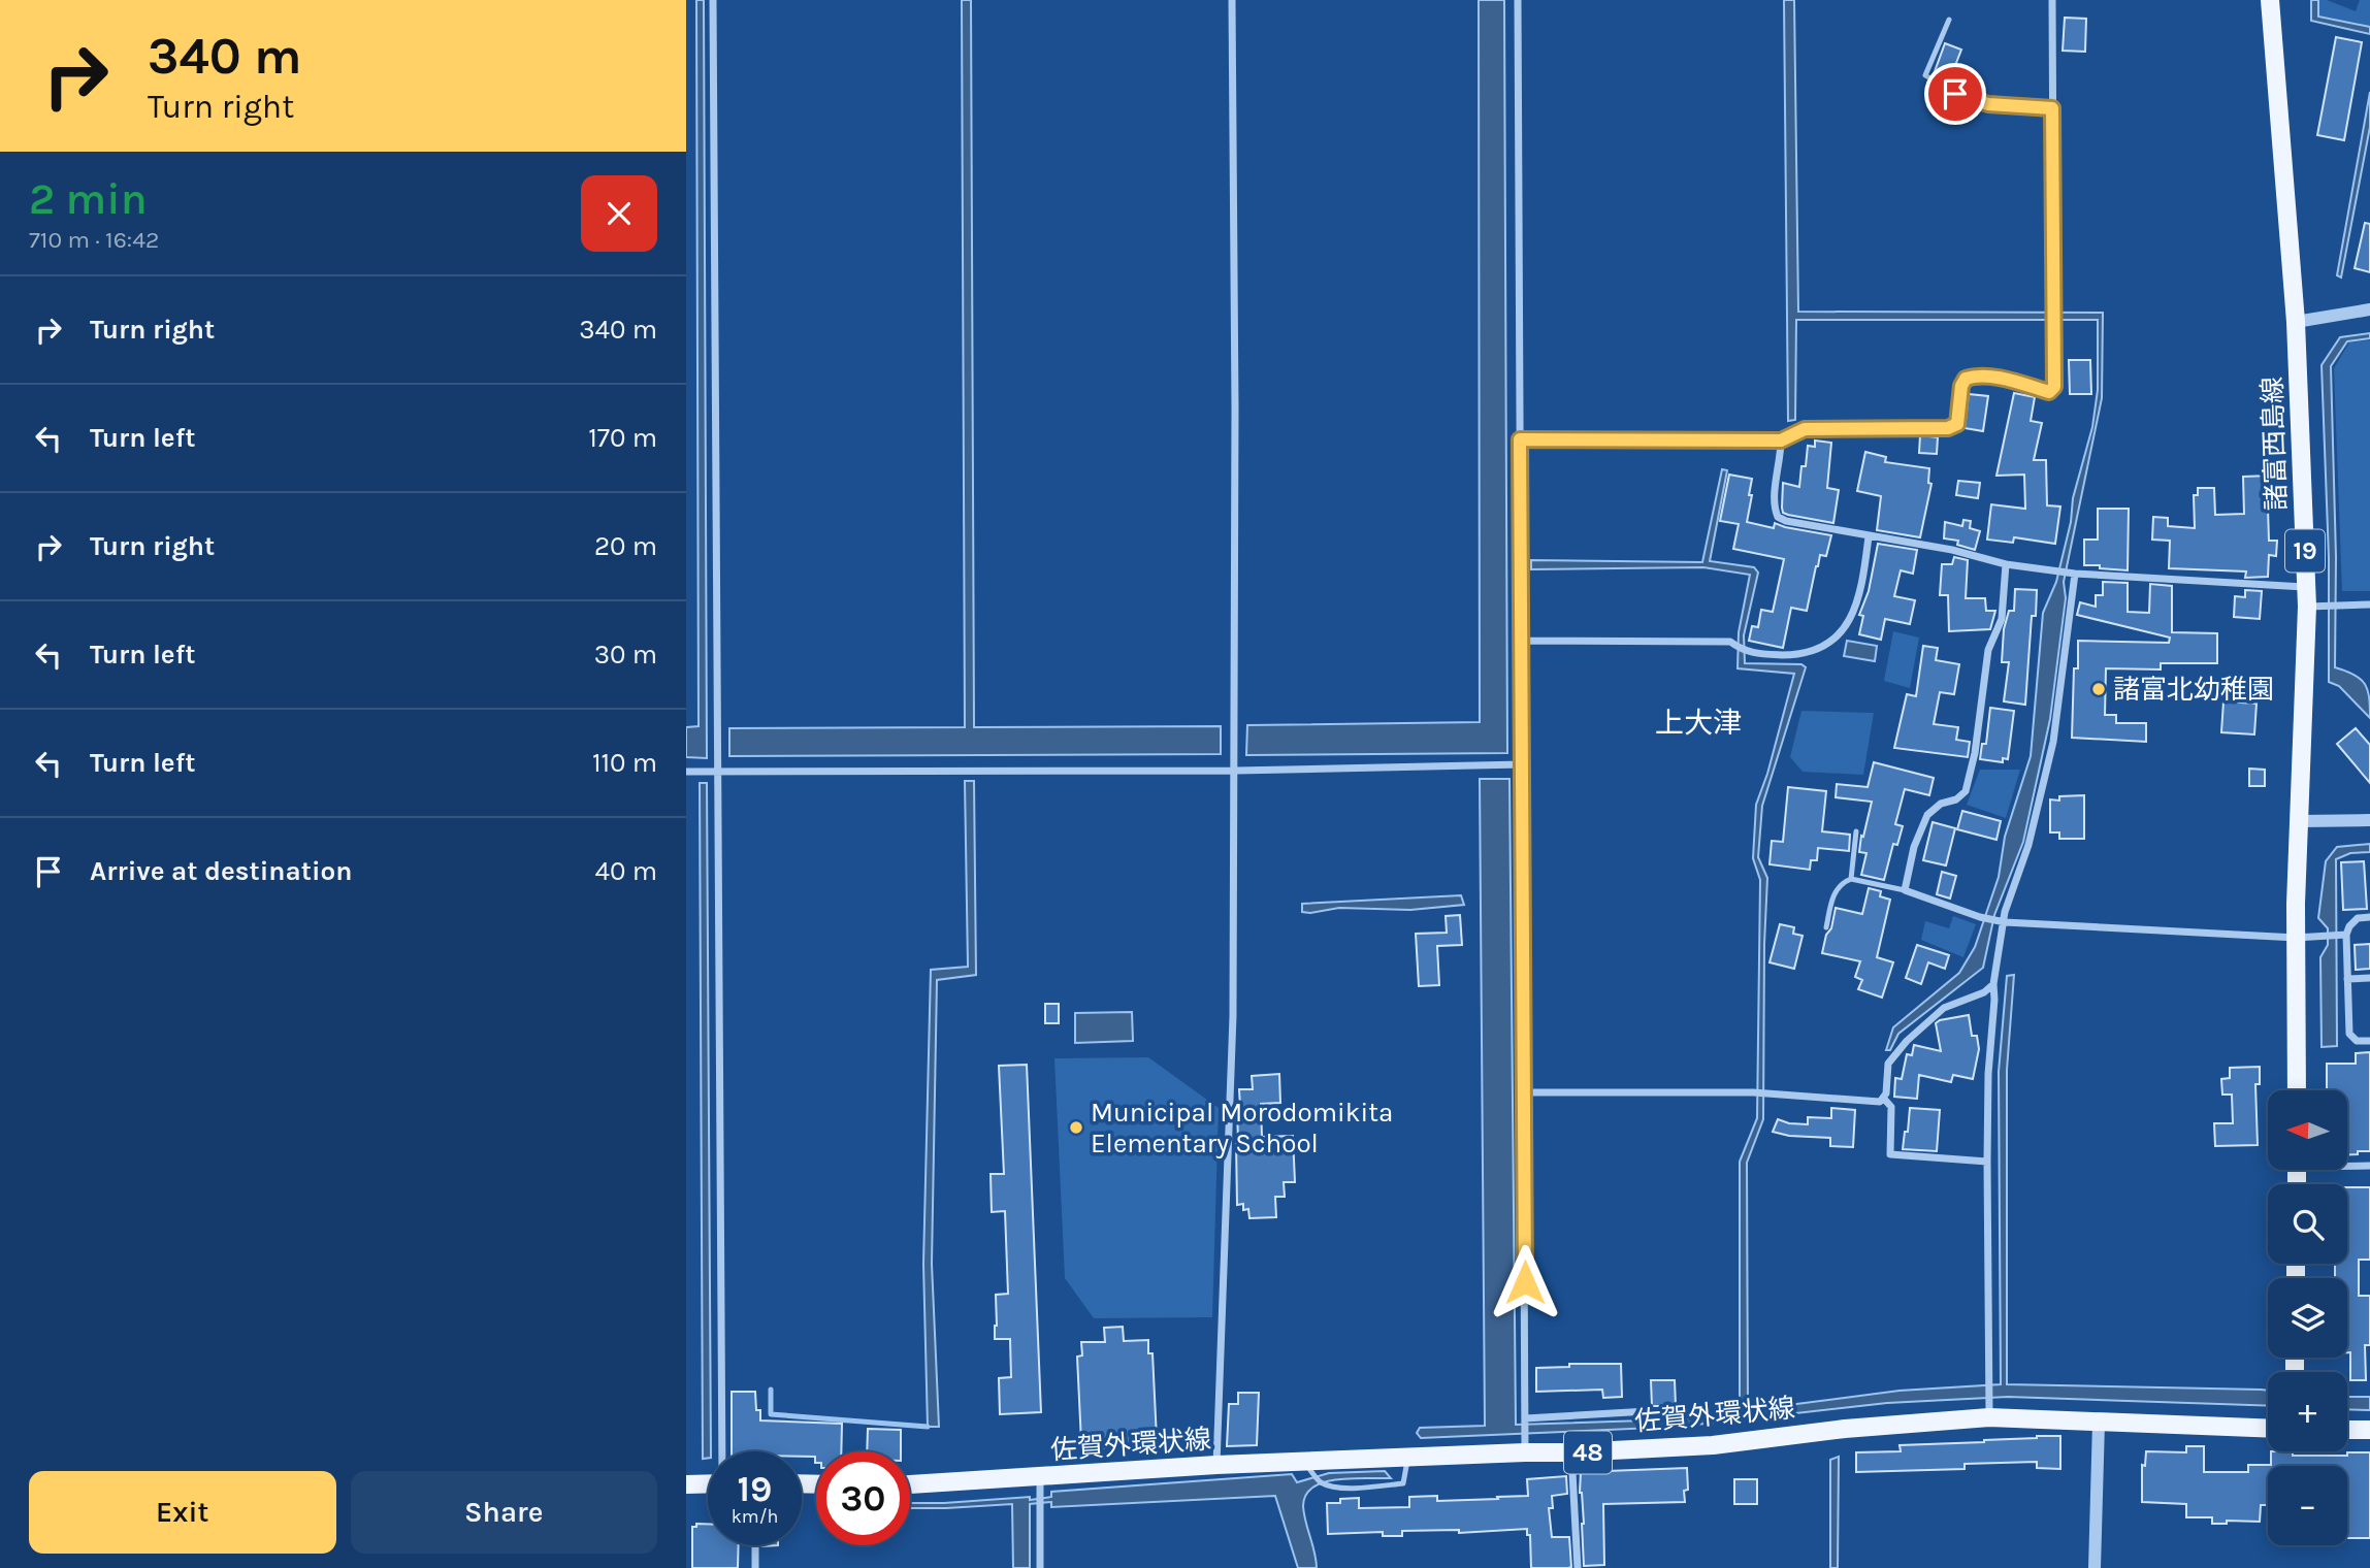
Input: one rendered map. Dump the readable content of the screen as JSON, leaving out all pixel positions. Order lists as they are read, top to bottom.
{
  "streets": {
    "main road": [
      "諸富西島線",
      "19",
      "佐賀外環状線",
      "48"
    ]
  },
  "districts": ["上大津"],
  "places": ["諸富北幼稚園", "Municipal Morodomikita Elementary School"],
  "north": "left",
  "page": {
    "turn": ["340 m", "Turn right"],
    "heading": ["2 min", "710 m · 16:42"],
    "list": [
      {
        "name": "Turn right",
        "value": "340 m"
      },
      {
        "name": "Turn left",
        "value": "170 m"
      },
      {
        "name": "Turn right",
        "value": "20 m"
      },
      {
        "name": "Turn left",
        "value": "30 m"
      },
      {
        "name": "Turn left",
        "value": "110 m"
      },
      {
        "name": "Arrive at destination",
        "value": "40 m"
      }
    ],
    "map_buttons": ["+", "−"],
    "speed": "19 km/h",
    "limit": "30",
    "buttons": ["Exit", "Share"]
  }
}
